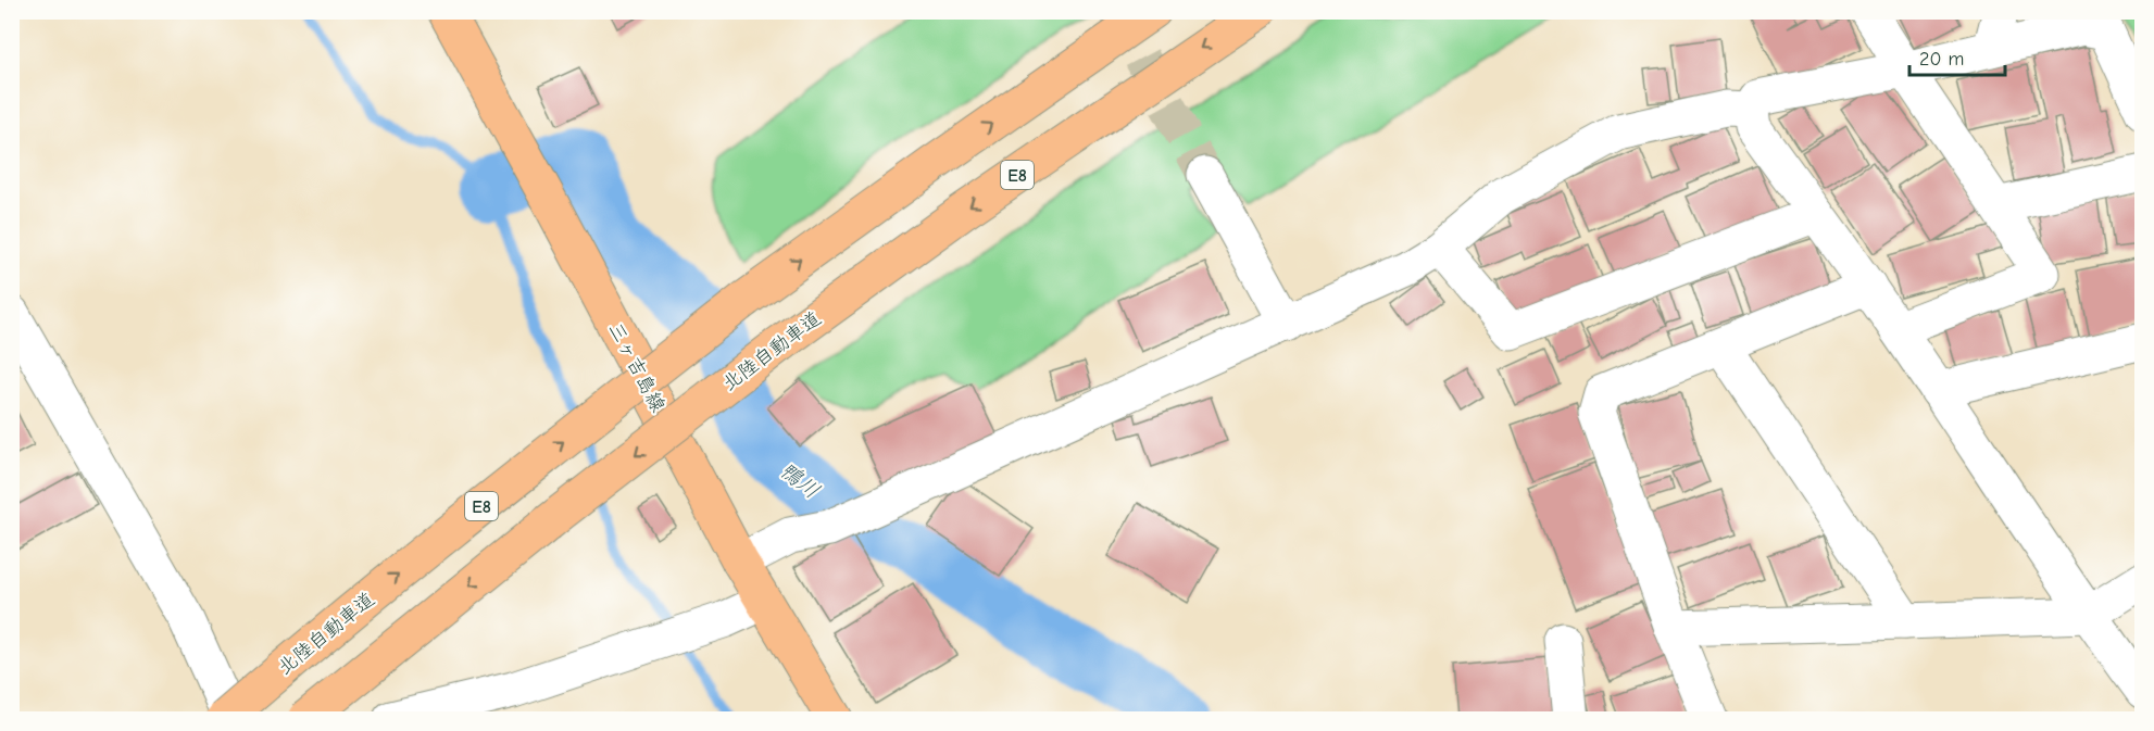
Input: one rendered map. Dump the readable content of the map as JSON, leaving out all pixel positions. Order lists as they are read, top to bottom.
{
  "streets": {
    "main road": ["E8", "北陸自動車道", "三ヶ吉島線"]
  },
  "water": ["鴨川"],
  "scale_bar": "20 m"
}
